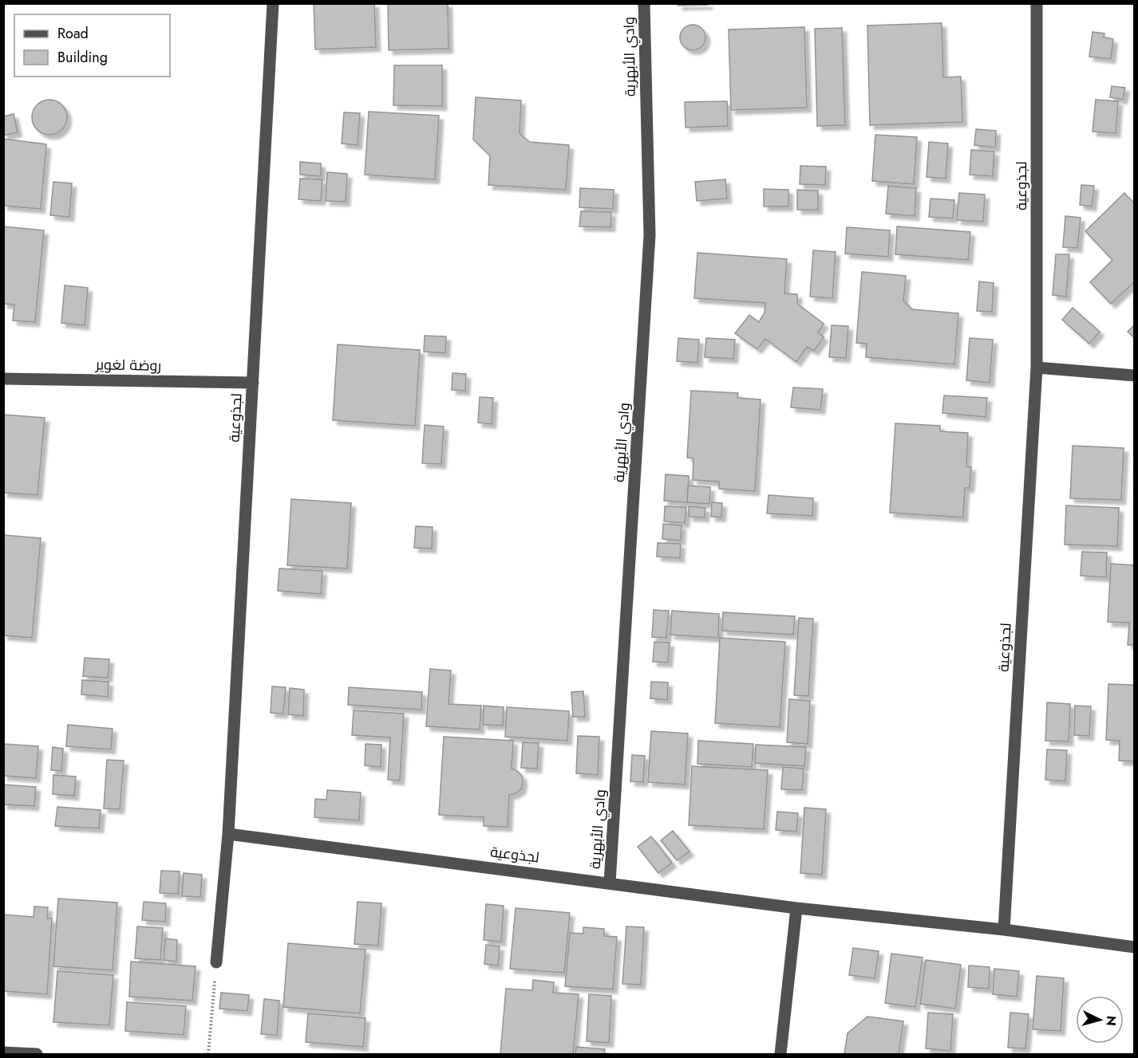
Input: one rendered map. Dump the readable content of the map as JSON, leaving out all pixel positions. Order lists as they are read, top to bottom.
{
  "streets": {
    "street": ["وادي الأبهرية", "لجذوعية", "روضة لغوير"]
  },
  "crossings": [
    ["وادي الأبهرية", "لجذوعية"],
    ["لجذوعية", "روضة لغوير"]
  ],
  "legend": ["Road", "Building"],
  "north": "right"
}
